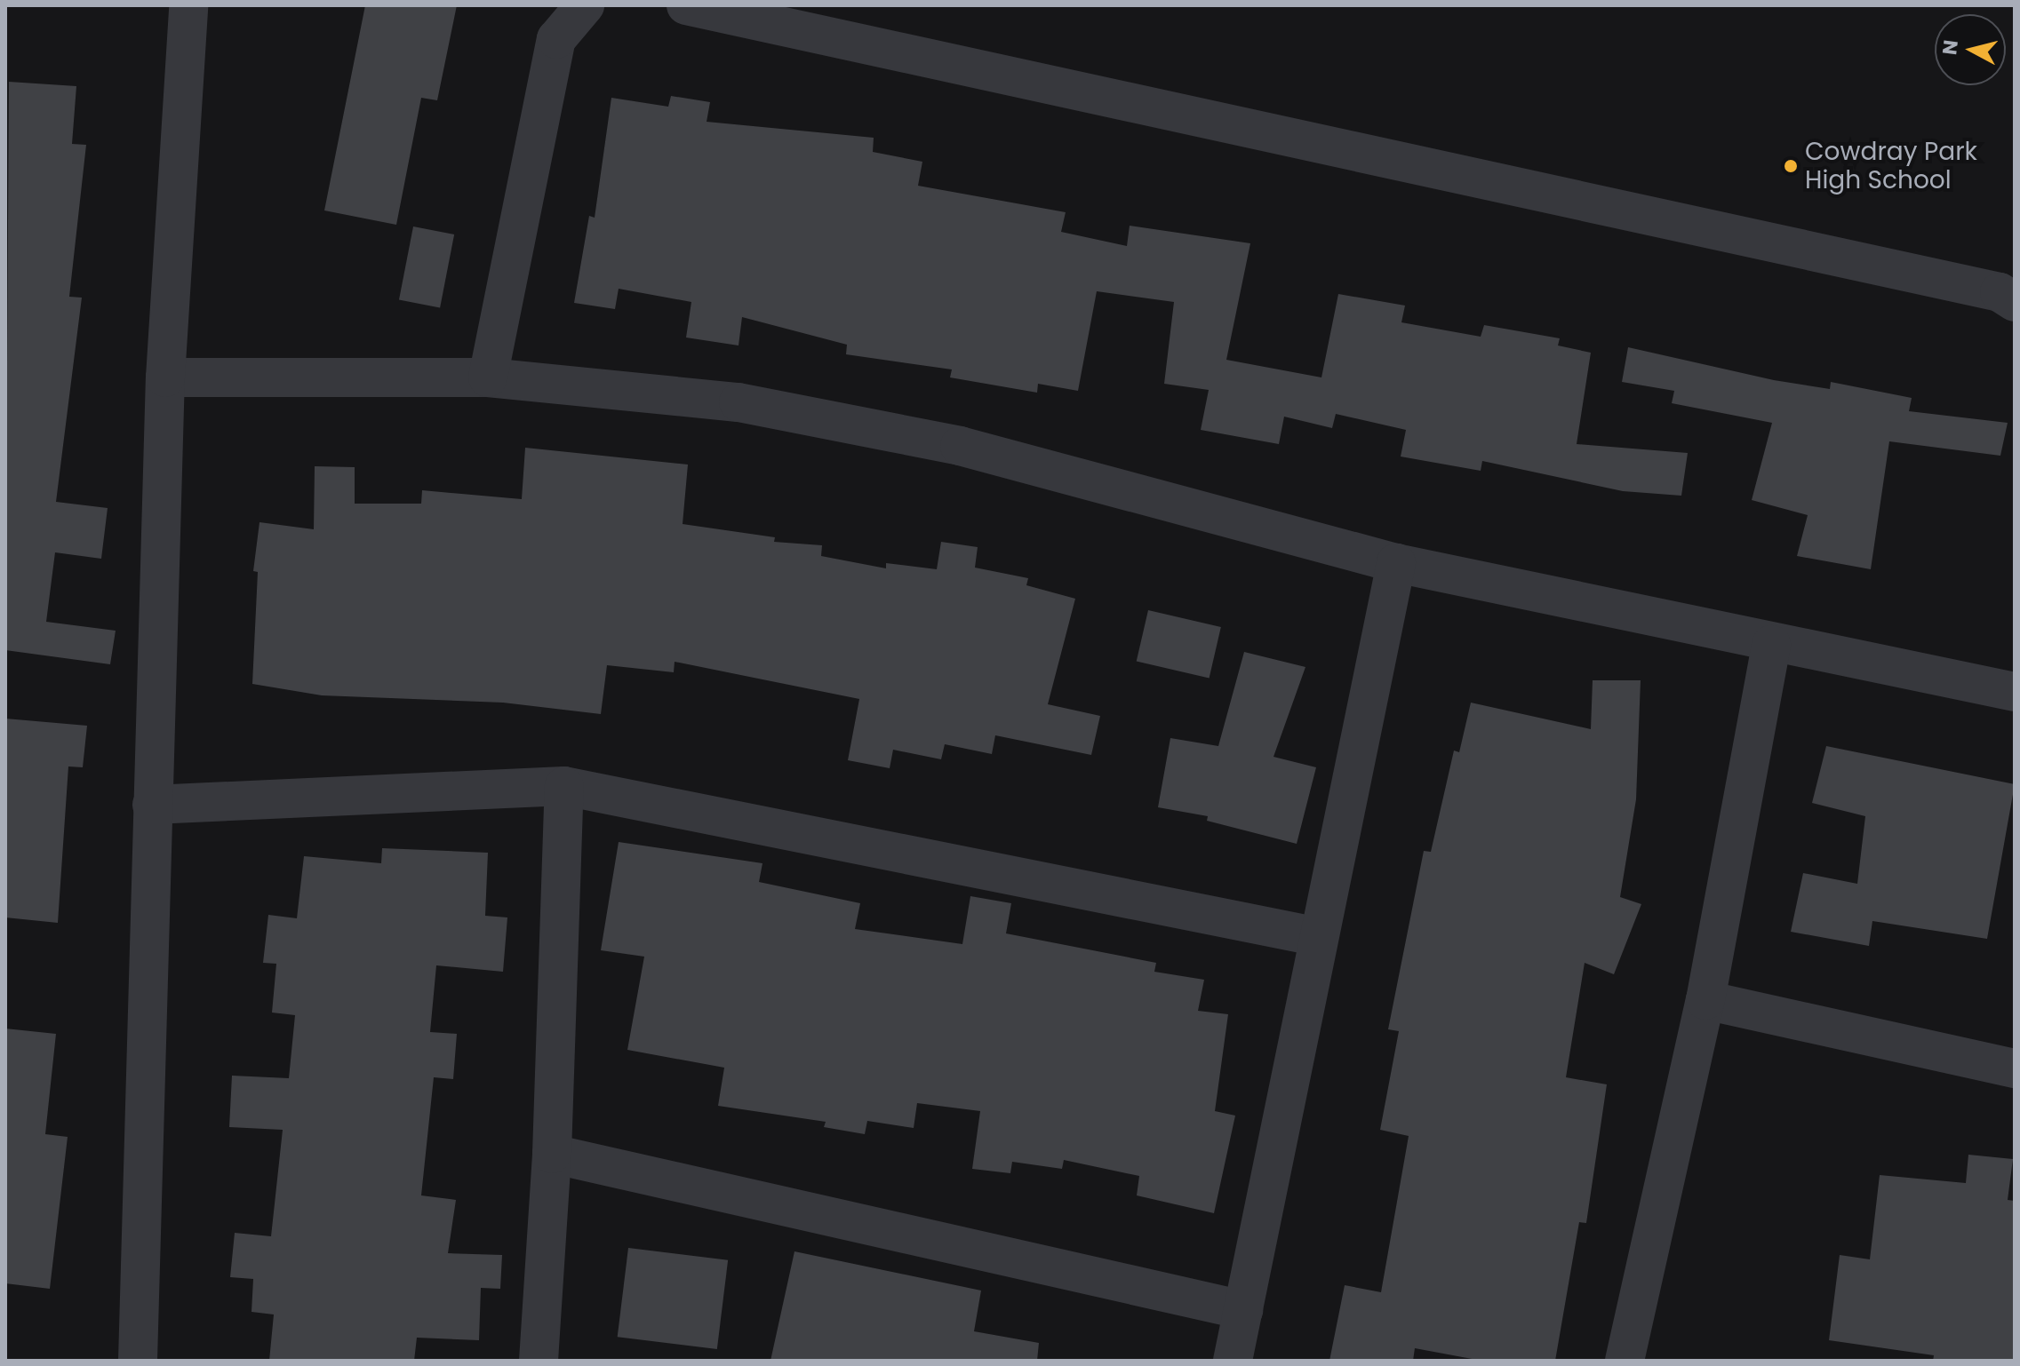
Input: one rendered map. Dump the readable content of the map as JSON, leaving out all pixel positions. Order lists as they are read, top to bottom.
{
  "places": ["Cowdray Park High School"],
  "north": "left"
}
